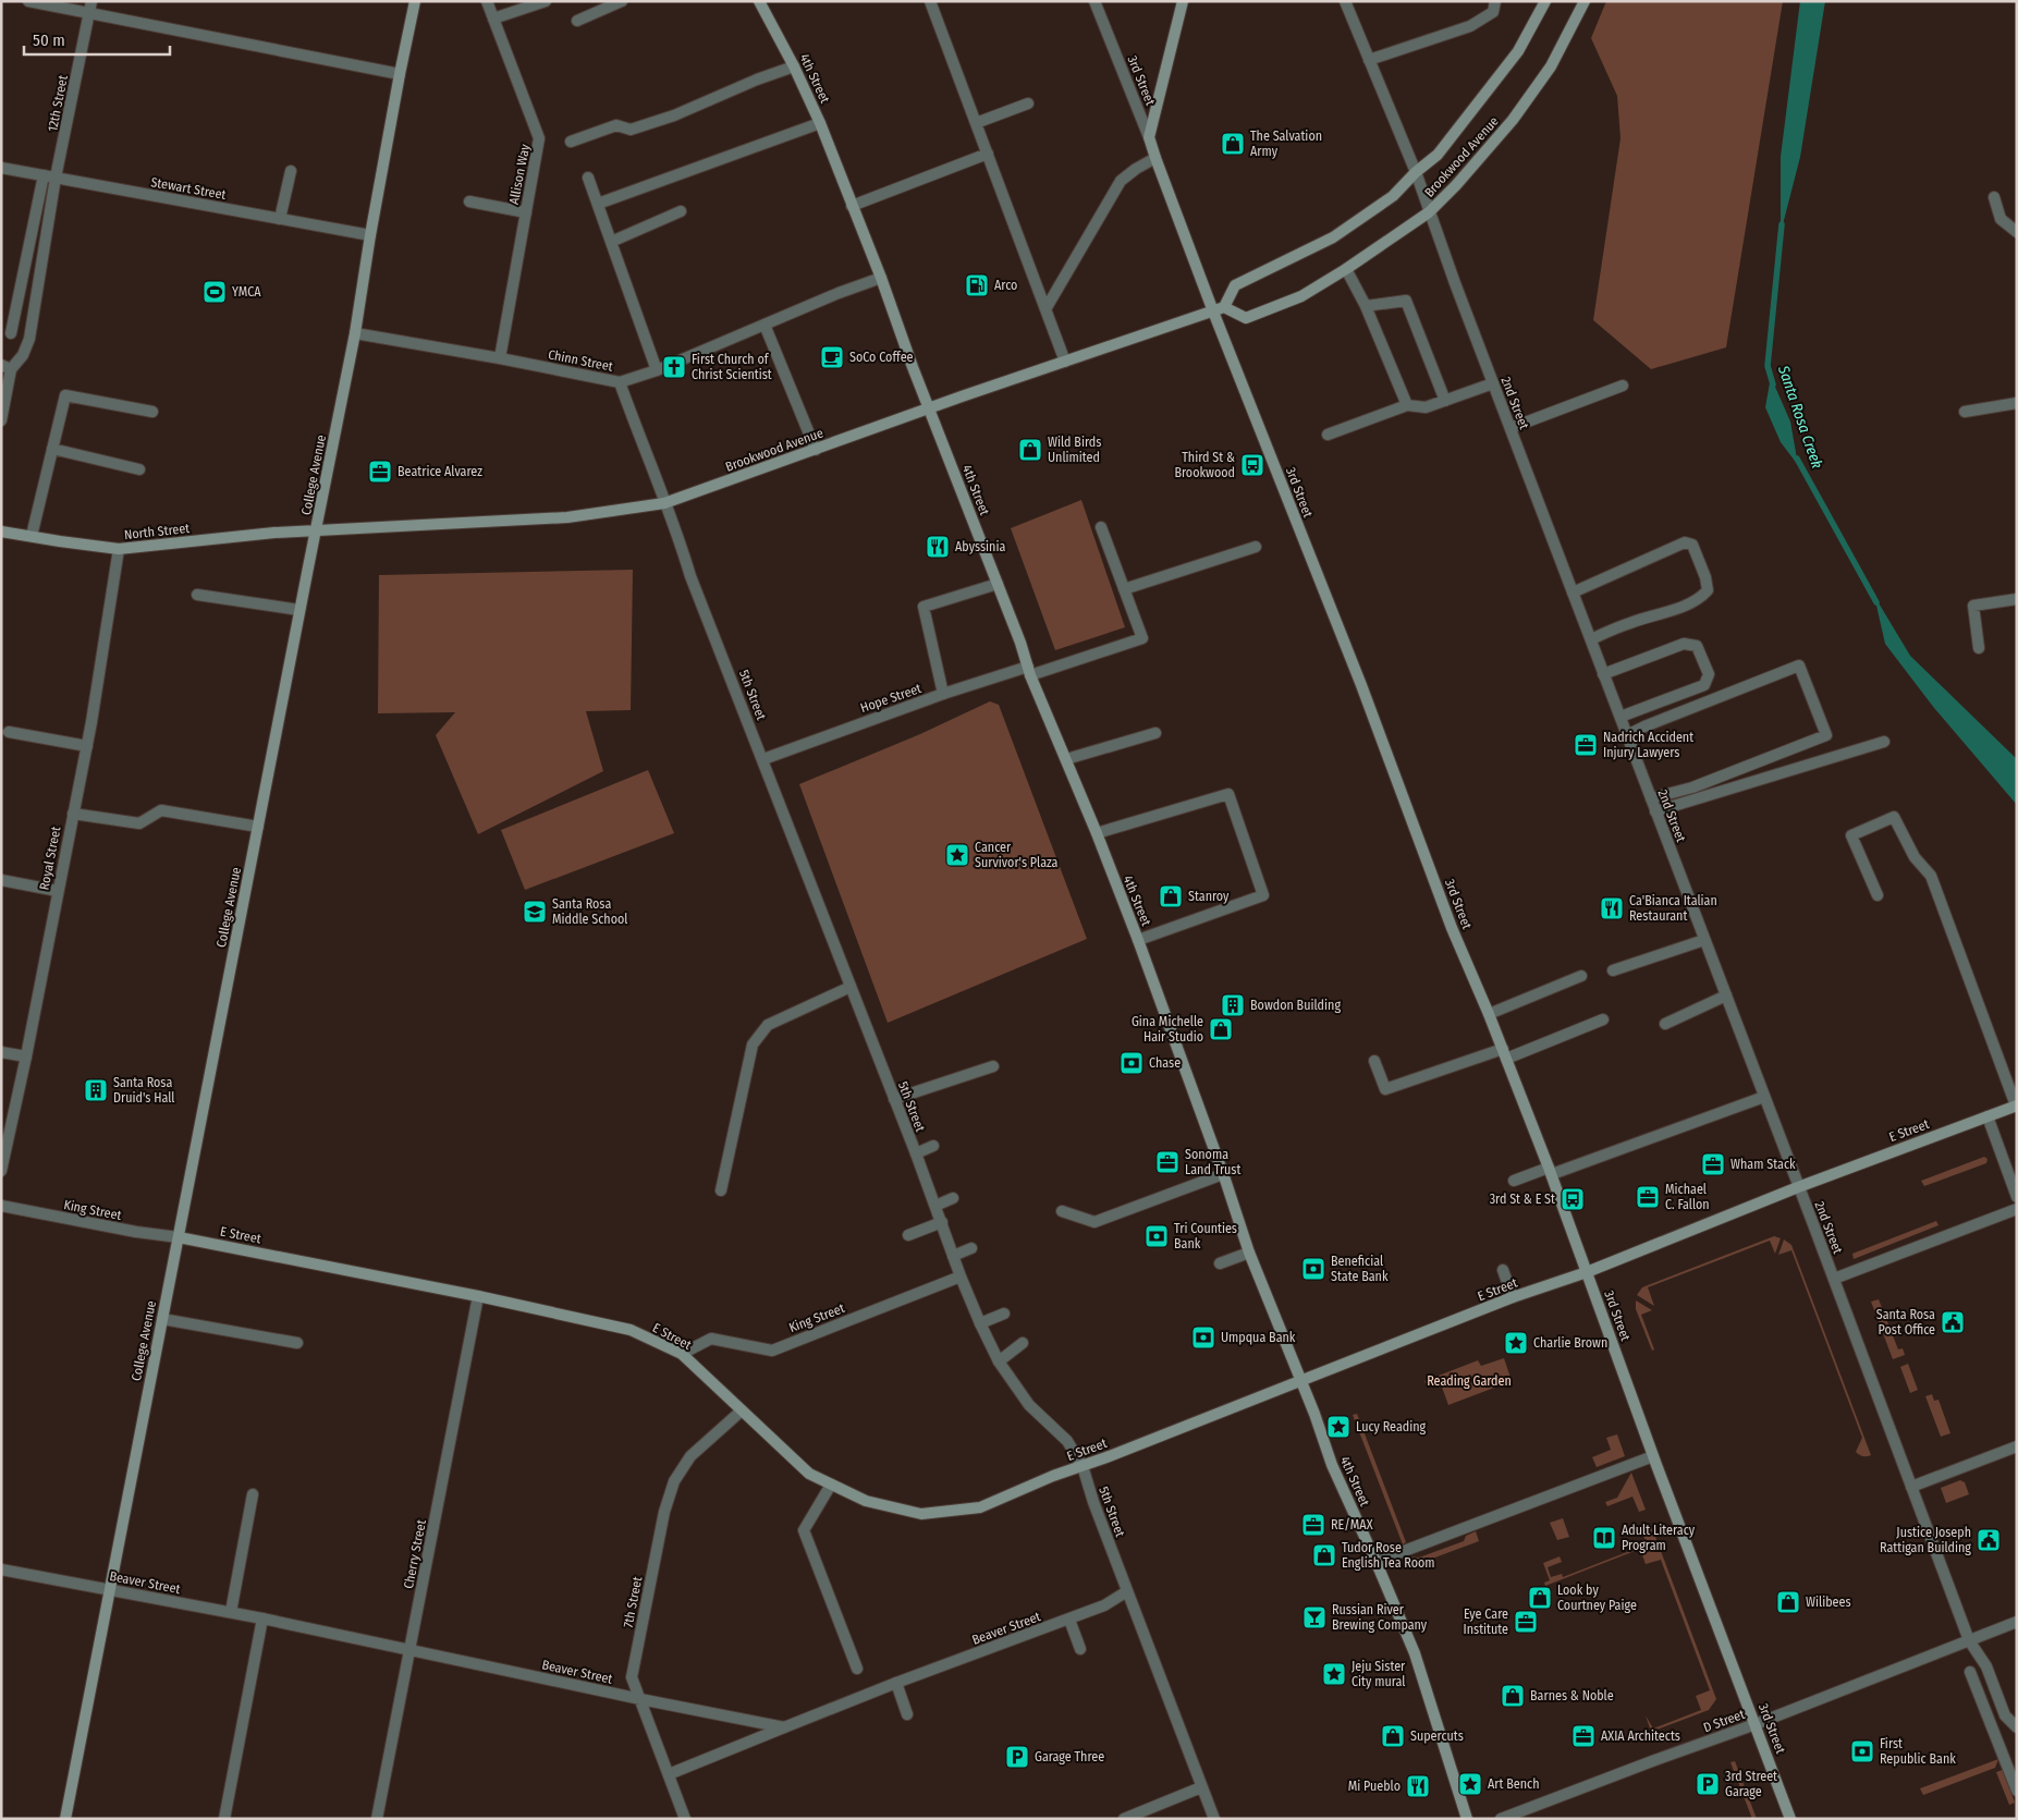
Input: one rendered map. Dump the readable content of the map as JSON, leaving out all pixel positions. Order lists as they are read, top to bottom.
{
  "streets": {
    "street": [
      "4th Street",
      "3rd Street",
      "12th Street",
      "Brookwood Avenue",
      "Allison Way",
      "Stewart Street",
      "Chinn Street",
      "2nd Street",
      "College Avenue",
      "North Street",
      "5th Street",
      "Hope Street",
      "Royal Street",
      "E Street",
      "King Street",
      "Cherry Street",
      "Beaver Street",
      "7th Street",
      "D Street"
    ]
  },
  "crossings": [
    ["4th Street", "Brookwood Avenue"],
    ["4th Street", "Chinn Street"],
    ["4th Street", "Hope Street"],
    ["4th Street", "E Street"],
    ["3rd Street", "Brookwood Avenue"],
    ["3rd Street", "E Street"],
    ["3rd Street", "D Street"],
    ["12th Street", "Stewart Street"],
    ["Brookwood Avenue", "2nd Street"],
    ["Brookwood Avenue", "College Avenue"],
    ["Brookwood Avenue", "North Street"],
    ["Brookwood Avenue", "5th Street"],
    ["Allison Way", "Chinn Street"],
    ["Stewart Street", "College Avenue"],
    ["Chinn Street", "College Avenue"],
    ["Chinn Street", "5th Street"],
    ["2nd Street", "E Street"],
    ["2nd Street", "D Street"],
    ["College Avenue", "North Street"],
    ["College Avenue", "E Street"],
    ["College Avenue", "King Street"],
    ["College Avenue", "Beaver Street"],
    ["North Street", "Royal Street"],
    ["5th Street", "Hope Street"],
    ["5th Street", "E Street"],
    ["5th Street", "King Street"],
    ["5th Street", "Beaver Street"],
    ["E Street", "King Street"],
    ["E Street", "Cherry Street"],
    ["E Street", "7th Street"],
    ["Cherry Street", "Beaver Street"],
    ["Beaver Street", "7th Street"]
  ],
  "water": ["Santa Rosa Creek"],
  "parks": ["Reading Garden"],
  "places": {
    "shop": [
      "The Salvation Army",
      "Wild Birds Unlimited",
      "Stanroy",
      "Gina Michelle Hair Studio",
      "Tudor Rose English Tea Room",
      "Look by Courtney Paige",
      "Wilibees",
      "Barnes & Noble",
      "Supercuts"
    ],
    "fuel station": ["Arco"],
    "sports": ["YMCA"],
    "cafe": ["SoCo Coffee"],
    "church": ["First Church of Christ Scientist"],
    "bus stop": ["Third St & Brookwood", "3rd St & E St"],
    "office": [
      "Beatrice Alvarez",
      "Nadrich Accident Injury Lawyers",
      "Sonoma Land Trust",
      "Wham Stack",
      "Michael C. Fallon",
      "RE/MAX",
      "Eye Care Institute",
      "AXIA Architects"
    ],
    "restaurant": ["Abyssinia", "Ca'Bianca Italian Restaurant", "Mi Pueblo"],
    "place": [
      "Cancer Survivor's Plaza",
      "Charlie Brown",
      "Lucy Reading",
      "Jeju Sister City mural",
      "Art Bench"
    ],
    "school or university": ["Santa Rosa Middle School"],
    "building": ["Bowdon Building", "Santa Rosa Druid's Hall"],
    "bank": [
      "Chase",
      "Tri Counties Bank",
      "Beneficial State Bank",
      "Umpqua Bank",
      "First Republic Bank"
    ],
    "public building": ["Santa Rosa Post Office", "Justice Joseph Rattigan Building"],
    "library": ["Adult Literacy Program"],
    "bar": ["Russian River Brewing Company"],
    "parking": ["Garage Three", "3rd Street Garage"]
  },
  "scale_bar": "50 m"
}
